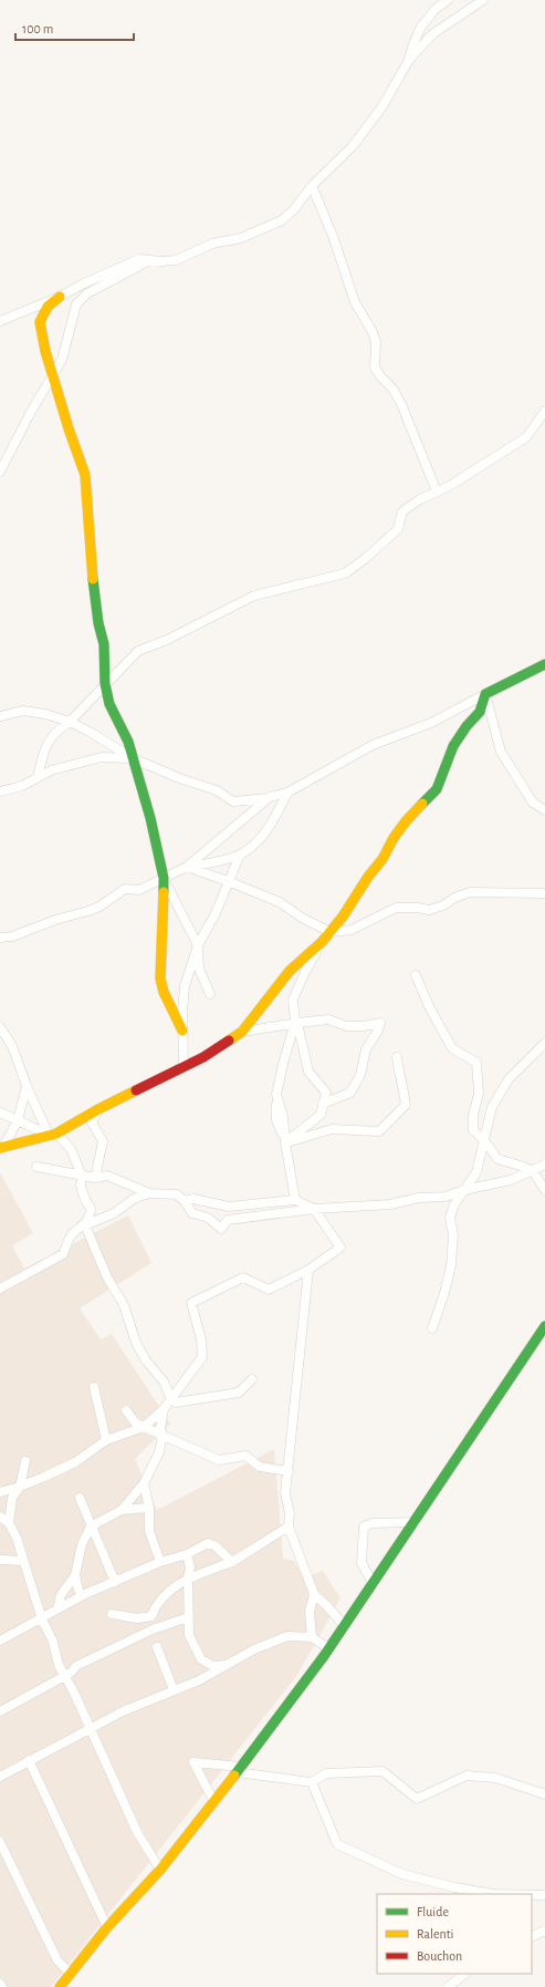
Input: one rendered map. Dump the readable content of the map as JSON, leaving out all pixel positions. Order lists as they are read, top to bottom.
{
  "legend": ["Fluide", "Ralenti", "Bouchon"],
  "scale_bar": "100 m"
}
